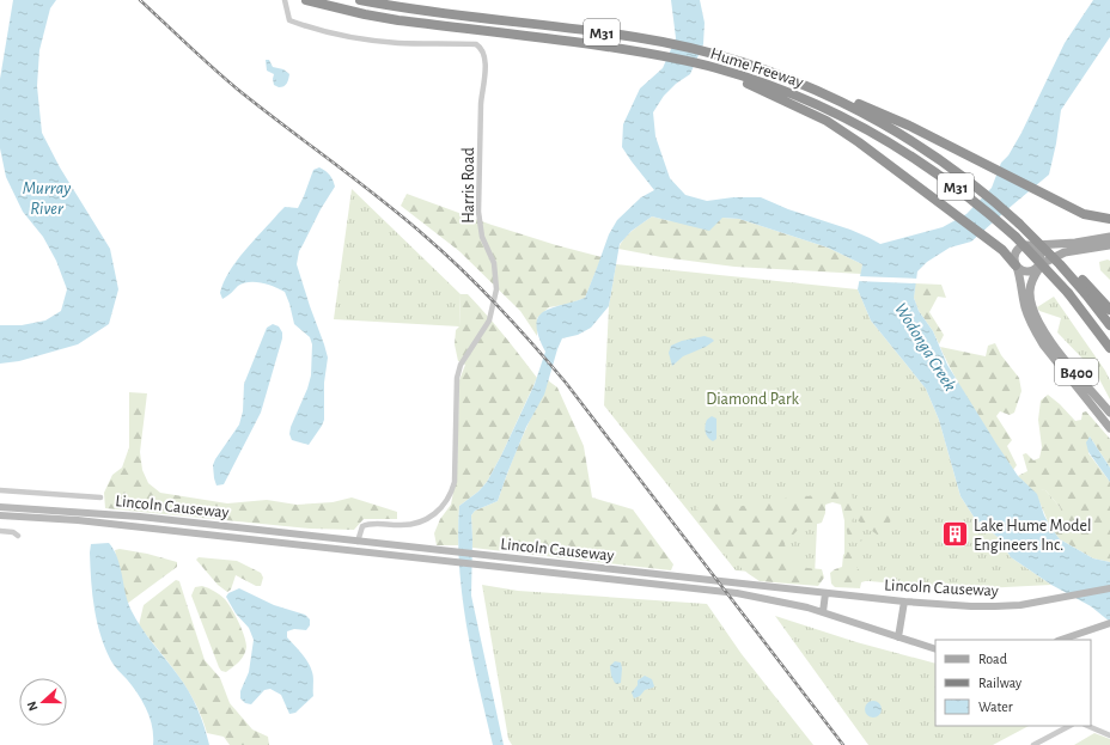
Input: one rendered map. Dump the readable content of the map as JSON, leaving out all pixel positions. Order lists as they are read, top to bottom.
{
  "streets": {
    "highway": ["M31", "Hume Freeway"],
    "main road": ["B400", "Lincoln Causeway"],
    "street": ["Harris Road"]
  },
  "crossings": [
    ["M31", "Hume Freeway"],
    ["Harris Road", "Lincoln Causeway"]
  ],
  "water": ["Murray River", "Wodonga Creek"],
  "parks": ["Diamond Park"],
  "places": {
    "building": ["Lake Hume Model Engineers Inc."]
  },
  "legend": ["Road", "Railway", "Water"],
  "north": "left"
}
